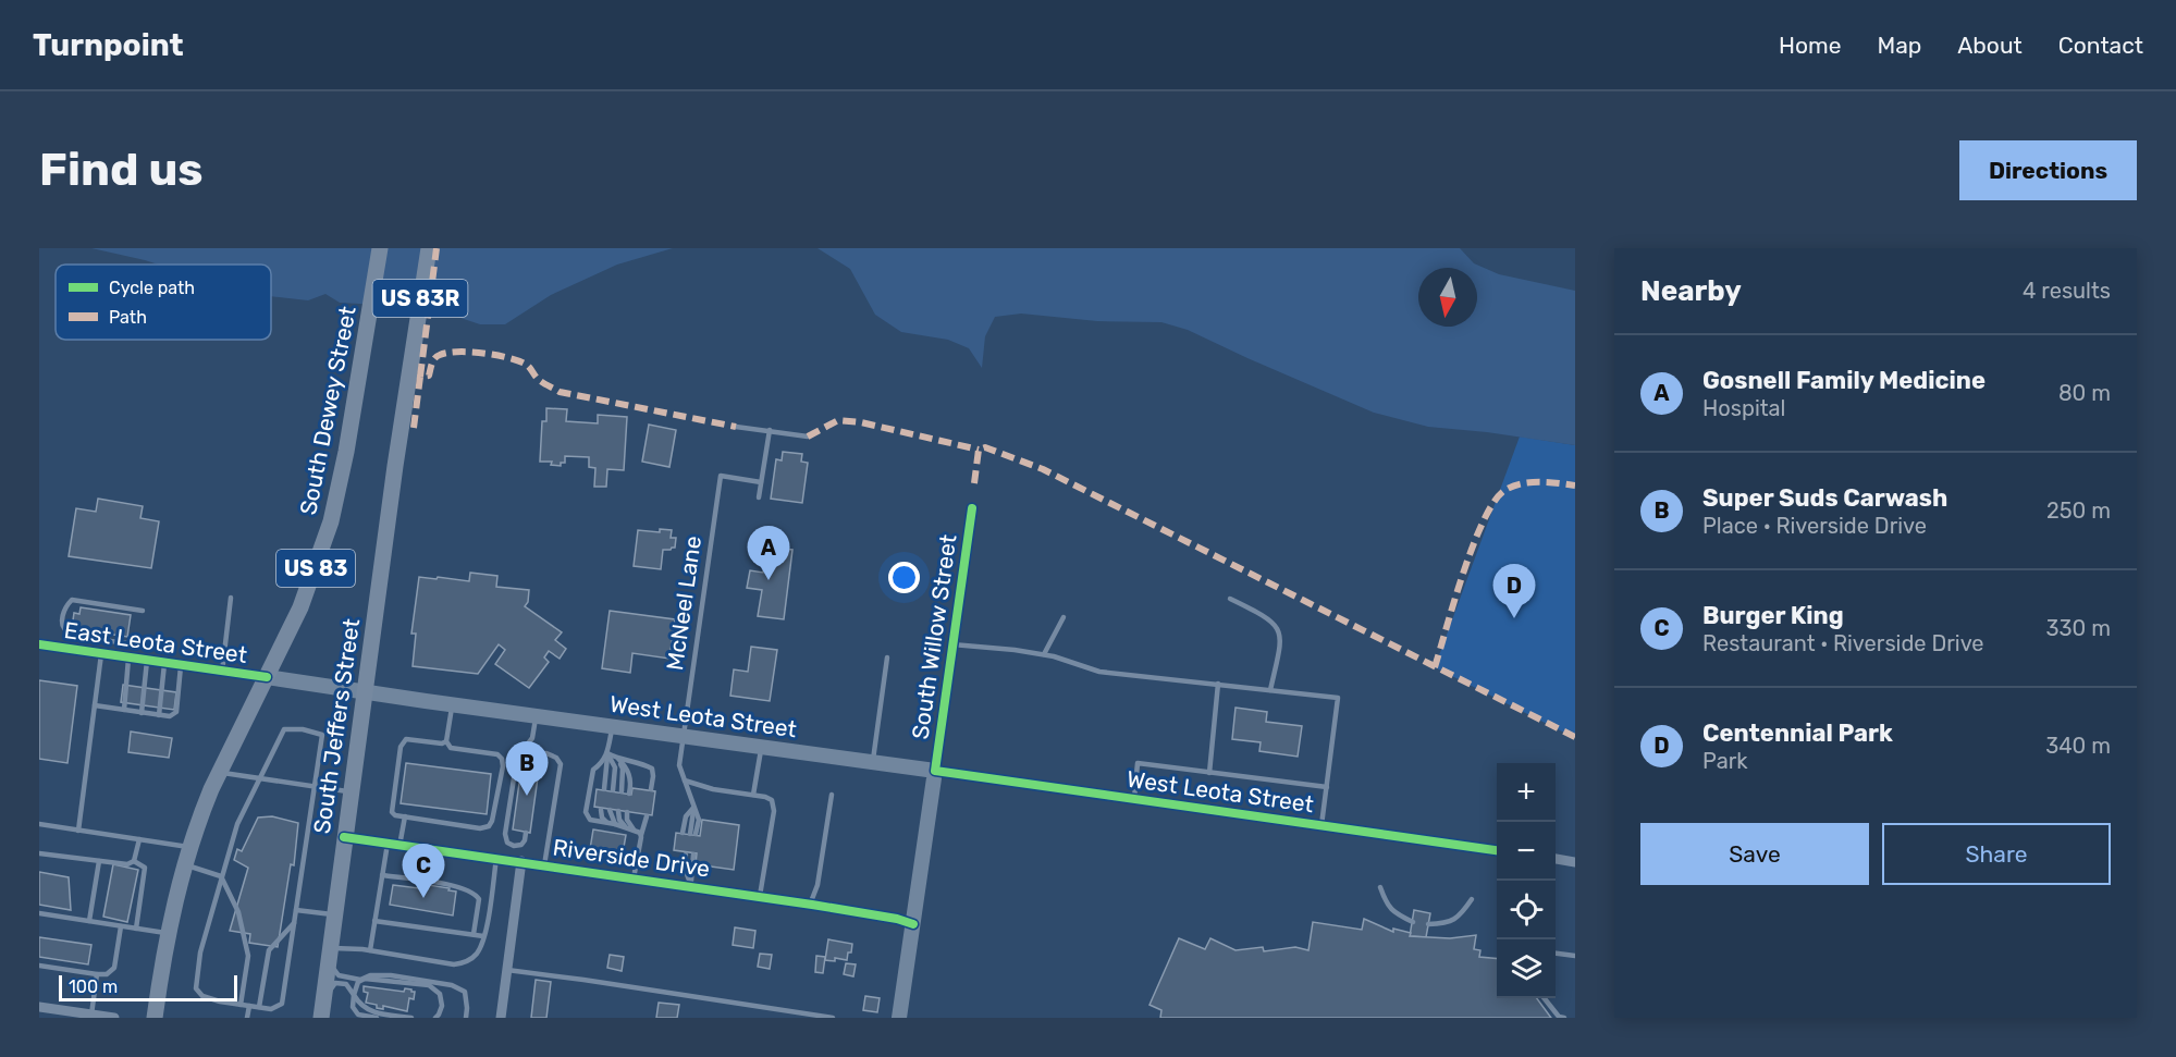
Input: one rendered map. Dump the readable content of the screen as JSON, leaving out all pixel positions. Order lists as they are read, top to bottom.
{
  "streets": {
    "highway": [
      "US 83R",
      "South Dewey Street",
      "US 83",
      "South Jeffers Street"
    ],
    "main road": ["South Willow Street", "East Leota Street", "West Leota Street"],
    "street": ["Riverside Drive"],
    "lane": ["McNeel Lane"]
  },
  "crossings": [
    ["South Dewey Street", "East Leota Street"],
    ["McNeel Lane", "West Leota Street"],
    ["South Willow Street", "West Leota Street"],
    ["South Willow Street", "Riverside Drive"],
    ["East Leota Street", "West Leota Street"],
    ["East Leota Street", "South Jeffers Street"],
    ["West Leota Street", "South Jeffers Street"],
    ["South Jeffers Street", "Riverside Drive"]
  ],
  "legend": ["Cycle path", "Path"],
  "scale_bar": "100 m",
  "north": "bottom",
  "page": {
    "header": "Turnpoint",
    "nav": [
      "Home",
      "Map",
      "About",
      "Contact"
    ],
    "buttons": [
      "Directions",
      ["Save", "Share"]
    ],
    "title": "Find us",
    "heading": ["Nearby", "4 results"],
    "list": [
      {
        "mark": "A",
        "name": "Gosnell Family Medicine",
        "note": "Hospital",
        "value": "80 m"
      },
      {
        "mark": "B",
        "name": "Super Suds Carwash",
        "note": "Place · Riverside Drive",
        "value": "250 m"
      },
      {
        "mark": "C",
        "name": "Burger King",
        "note": "Restaurant · Riverside Drive",
        "value": "330 m"
      },
      {
        "mark": "D",
        "name": "Centennial Park",
        "note": "Park",
        "value": "340 m"
      }
    ],
    "pins": [
      "A",
      "D",
      "B",
      "C"
    ],
    "map_buttons": ["+", "−"],
    "scale": "100 m"
  }
}
